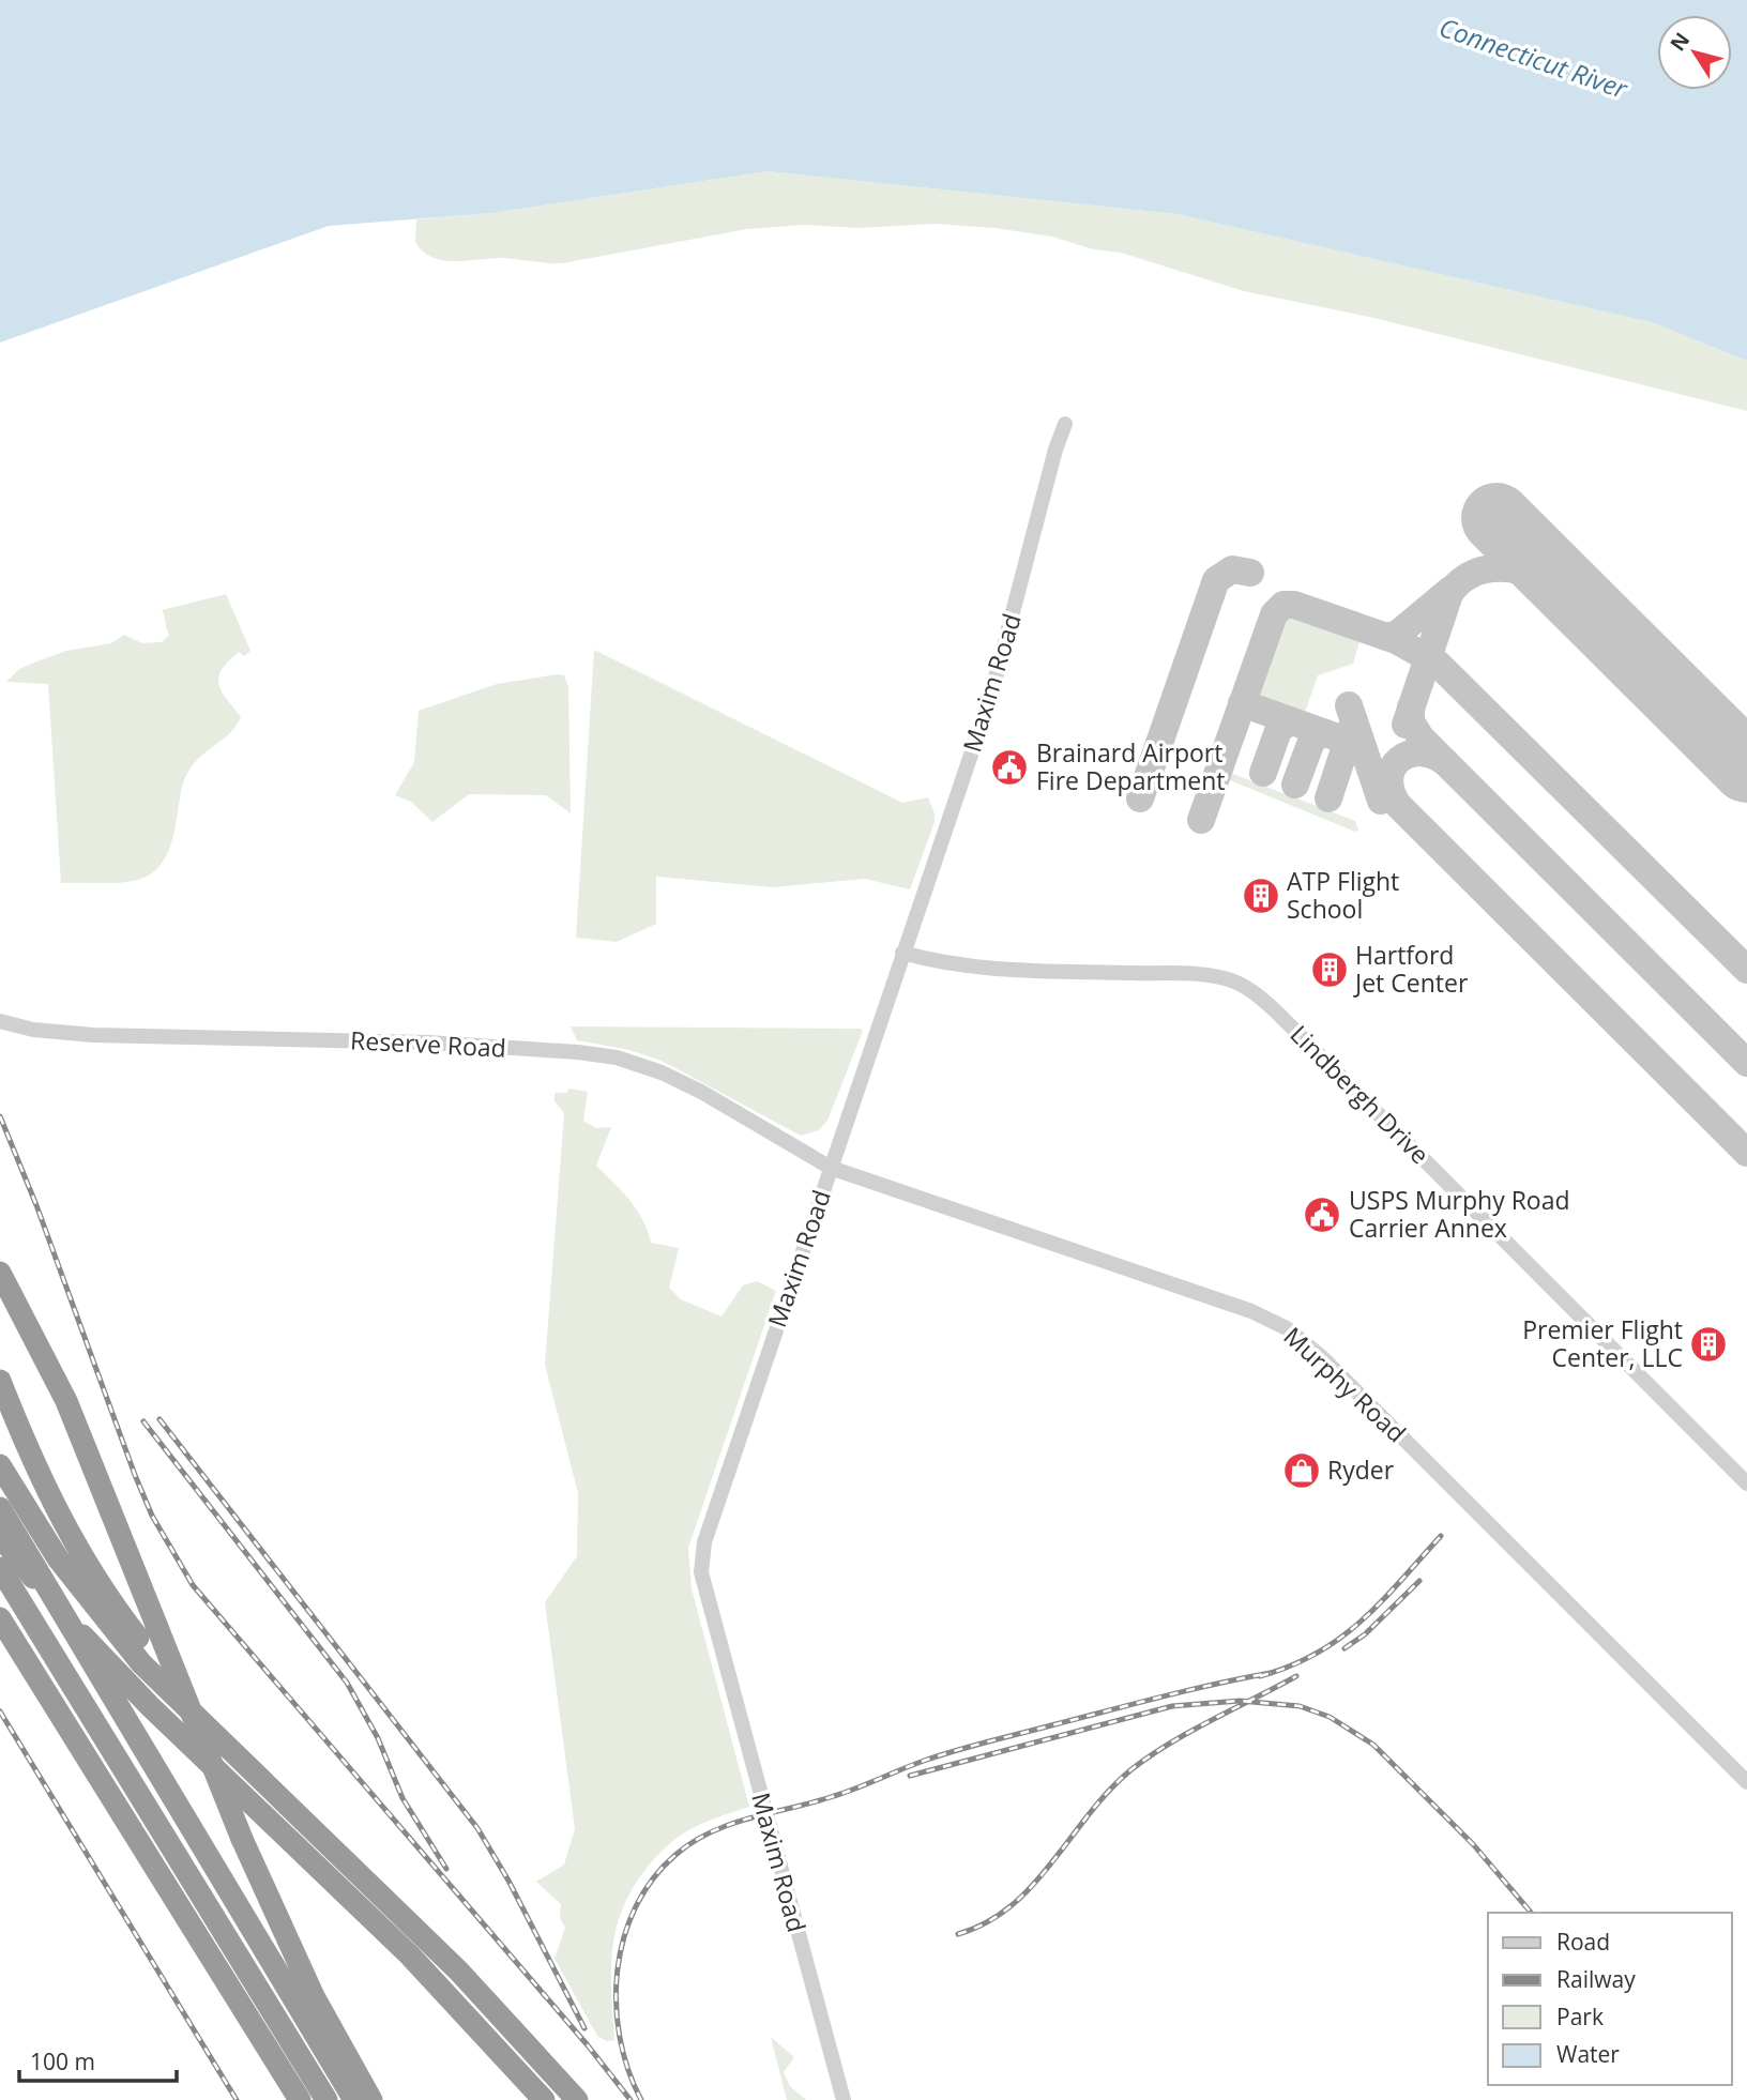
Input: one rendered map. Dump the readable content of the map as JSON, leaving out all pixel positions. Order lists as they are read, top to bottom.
{
  "streets": {
    "street": [
      "Maxim Road",
      "Reserve Road",
      "Lindbergh Drive",
      "Murphy Road"
    ]
  },
  "crossings": [
    ["Maxim Road", "Reserve Road"],
    ["Maxim Road", "Lindbergh Drive"],
    ["Maxim Road", "Murphy Road"],
    ["Reserve Road", "Murphy Road"]
  ],
  "water": ["Connecticut River"],
  "places": {
    "public building": ["Brainard Airport Fire Department", "USPS Murphy Road Carrier Annex"],
    "building": ["ATP Flight School", "Hartford Jet Center", "Premier Flight Center, LLC"],
    "shop": ["Ryder"]
  },
  "legend": [
    "Road",
    "Railway",
    "Park",
    "Water"
  ],
  "scale_bar": "100 m",
  "north": "top left"
}
